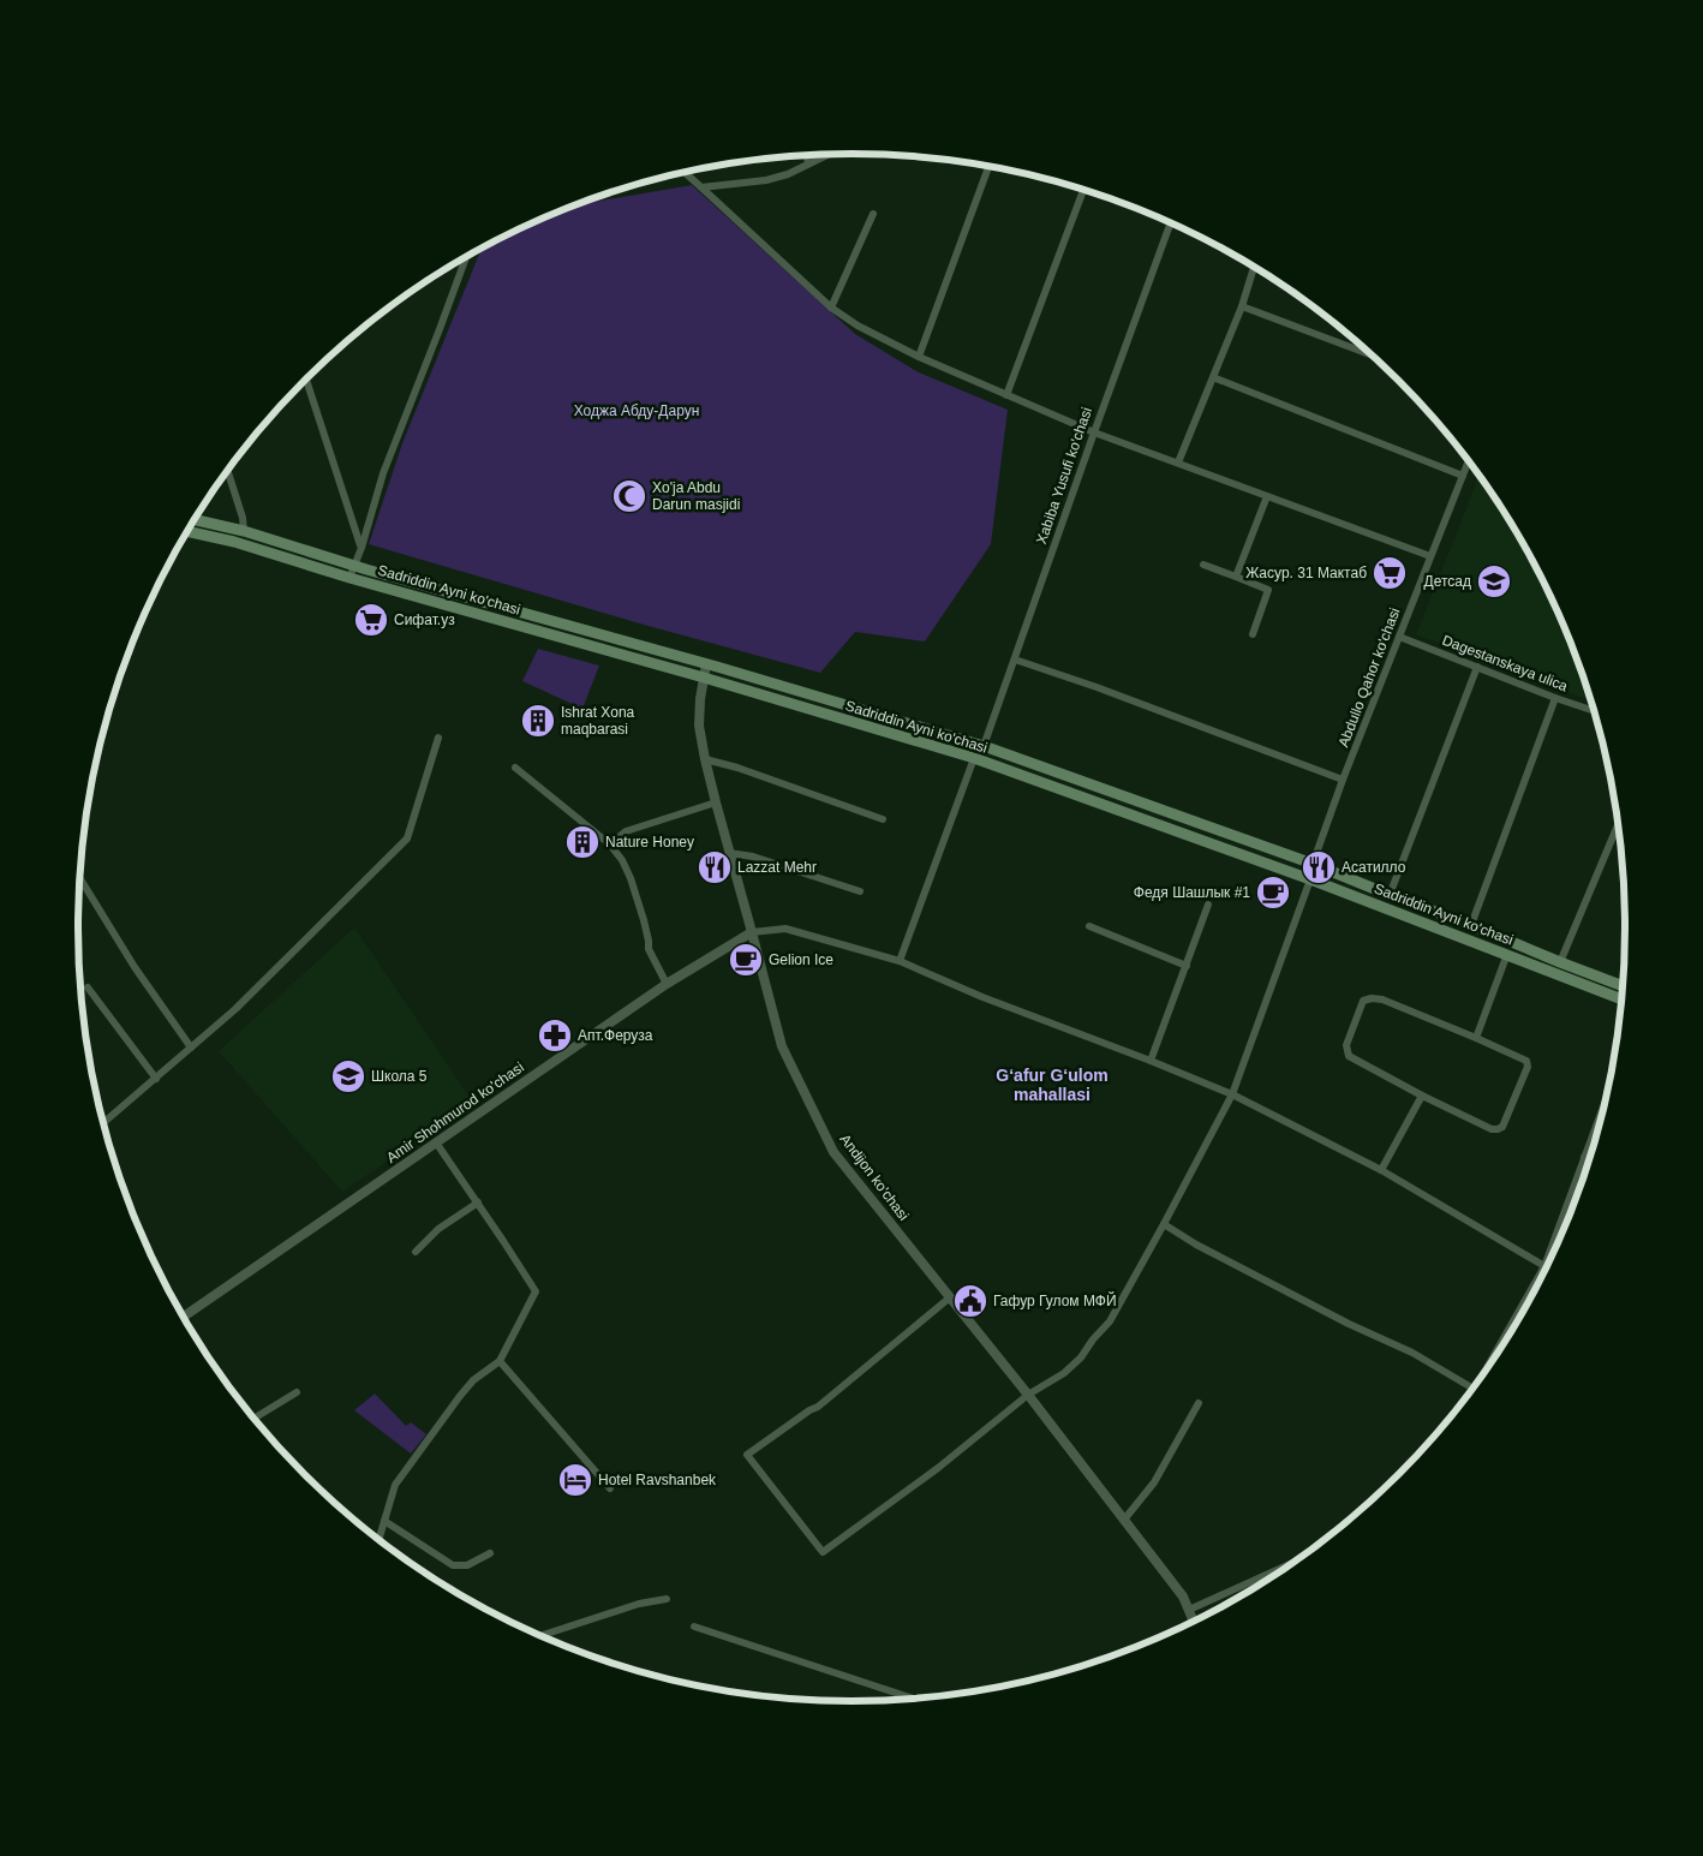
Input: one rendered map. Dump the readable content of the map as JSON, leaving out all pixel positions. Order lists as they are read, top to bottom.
{
  "streets": {
    "main road": ["Sadriddin Ayni ko'chasi"],
    "street": [
      "Xabiba Yusufi ko'chasi",
      "Dagestanskaya ulica",
      "Abdullo Qahor ko'chasi",
      "Amir Shohmurod ko'chasi",
      "Andijon ko'chasi"
    ]
  },
  "crossings": [
    ["Xabiba Yusufi ko'chasi", "Sadriddin Ayni ko'chasi"],
    ["Sadriddin Ayni ko'chasi", "Abdullo Qahor ko'chasi"],
    ["Sadriddin Ayni ko'chasi", "Andijon ko'chasi"],
    ["Dagestanskaya ulica", "Abdullo Qahor ko'chasi"],
    ["Abdullo Qahor ko'chasi", "Andijon ko'chasi"],
    ["Amir Shohmurod ko'chasi", "Andijon ko'chasi"]
  ],
  "districts": ["Gʻafur Gʻulom mahallasi"],
  "parks": ["Ходжа Абду-Дарун"],
  "places": {
    "mosque": ["Xo'ja Abdu Darun masjidi"],
    "supermarket": ["Жасур. 31 Мактаб", "Сифат.уз"],
    "school or university": ["Детсад", "Школа 5"],
    "building": ["Ishrat Хоnа mаqbаrasi", "Nature Honey"],
    "restaurant": ["Lazzat Mehr", "Асатилло"],
    "cafe": ["Федя Шашлык #1", "Gelion Ice"],
    "pharmacy": ["Апт.Феруза"],
    "public building": ["Гафур Гулом МФЙ"],
    "hotel": ["Hotel Ravshanbek"]
  }
}
